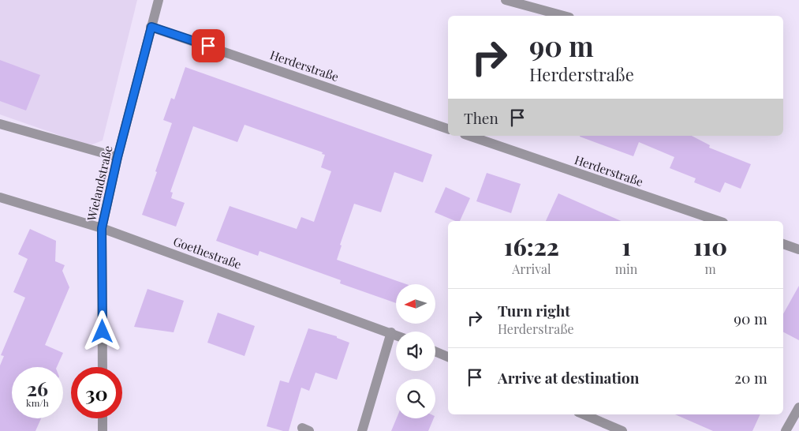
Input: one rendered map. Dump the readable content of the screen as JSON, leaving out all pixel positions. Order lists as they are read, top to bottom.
{
  "streets": {
    "street": ["Herderstraße", "Wielandstraße", "Goethestraße"]
  },
  "crossings": [
    ["Herderstraße", "Wielandstraße"],
    ["Wielandstraße", "Goethestraße"]
  ],
  "north": "left",
  "page": {
    "turn": ["90 m", "Herderstraße"],
    "then": "Then",
    "eta": [
      "16:22",
      "Arrival",
      "1",
      "min",
      "110",
      "m"
    ],
    "list": [
      {
        "name": "Turn right",
        "note": "Herderstraße",
        "value": "90 m"
      },
      {
        "name": "Arrive at destination",
        "value": "20 m"
      }
    ],
    "speed": "26 km/h",
    "limit": "30"
  }
}
